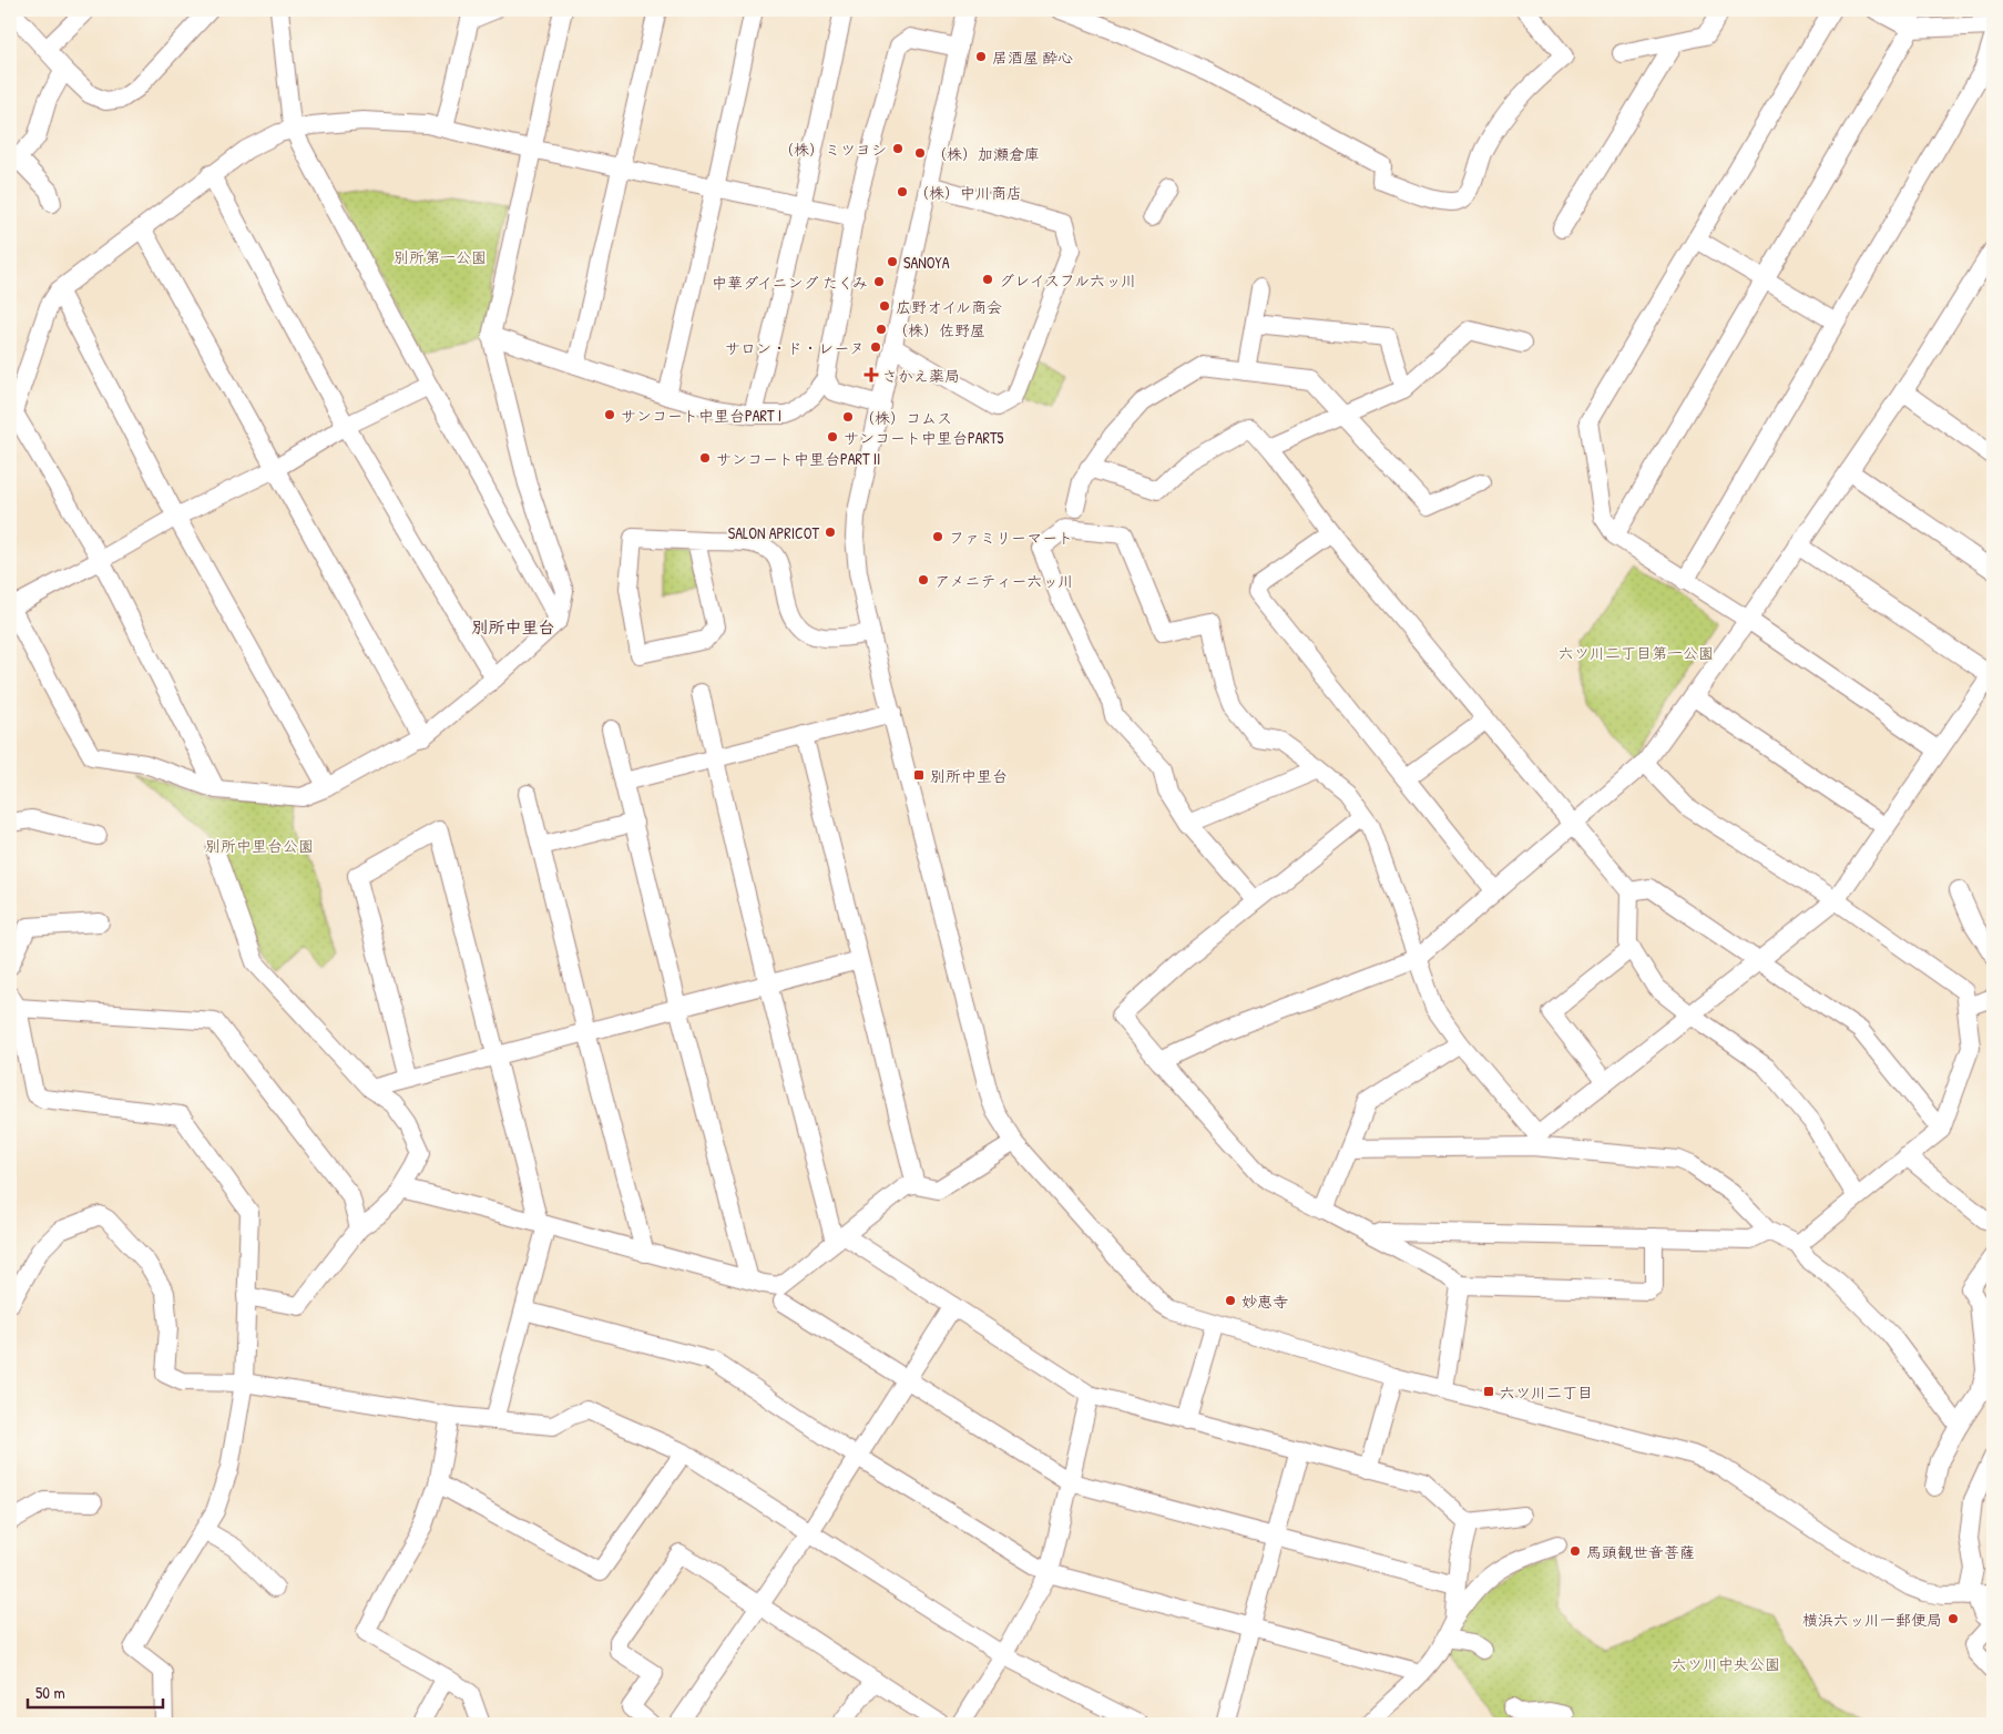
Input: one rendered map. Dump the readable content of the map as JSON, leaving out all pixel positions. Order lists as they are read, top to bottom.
{
  "districts": ["別所中里台"],
  "parks": [
    "別所第一公園",
    "六ツ川二丁目第一公園",
    "別所中里台公園",
    "六ツ川中央公園"
  ],
  "places": {
    "other": [
      "居酒屋 酔心",
      "（株）ミツヨシ",
      "（株）加瀬倉庫",
      "（株）中川商店",
      "SANOYA",
      "グレイスフル六ッ川",
      "中華ダイニング たくみ",
      "広野オイル商会",
      "（株）佐野屋",
      "サロン・ド・レーヌ",
      "サンコート中里台PART I",
      "（株）コムス",
      "サンコート中里台PART5",
      "サンコート中里台PART II",
      "SALON APRICOT",
      "ファミリーマート",
      "アメニティー六ッ川",
      "妙恵寺",
      "馬頭観世音菩薩",
      "横浜六ッ川一郵便局"
    ],
    "health": ["さかえ薬局"],
    "transit": ["別所中里台", "六ツ川二丁目"]
  },
  "scale_bar": "50 m"
}
